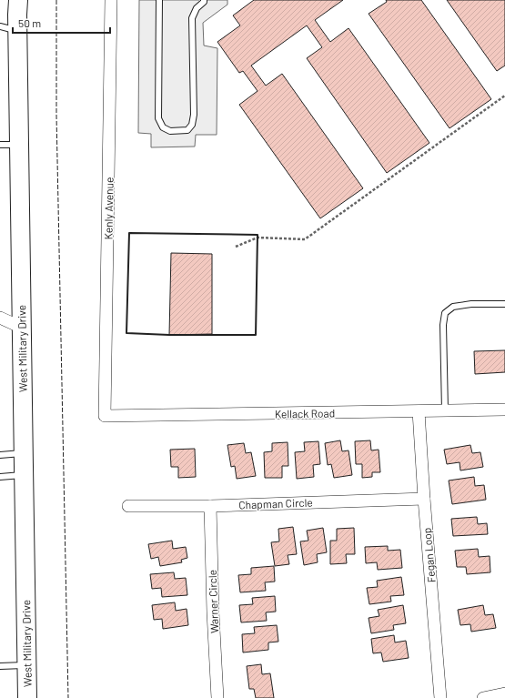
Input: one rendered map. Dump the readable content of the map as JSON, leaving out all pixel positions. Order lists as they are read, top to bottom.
{
  "streets": {
    "main road": ["West Military Drive"],
    "street": [
      "Kenly Avenue",
      "Kellack Road",
      "Chapman Circle",
      "Fegan Loop",
      "Warner Circle"
    ]
  },
  "crossings": [
    ["Kenly Avenue", "Kellack Road"],
    ["Kellack Road", "Fegan Loop"],
    ["Chapman Circle", "Fegan Loop"],
    ["Chapman Circle", "Warner Circle"]
  ],
  "scale_bar": "50 m"
}
